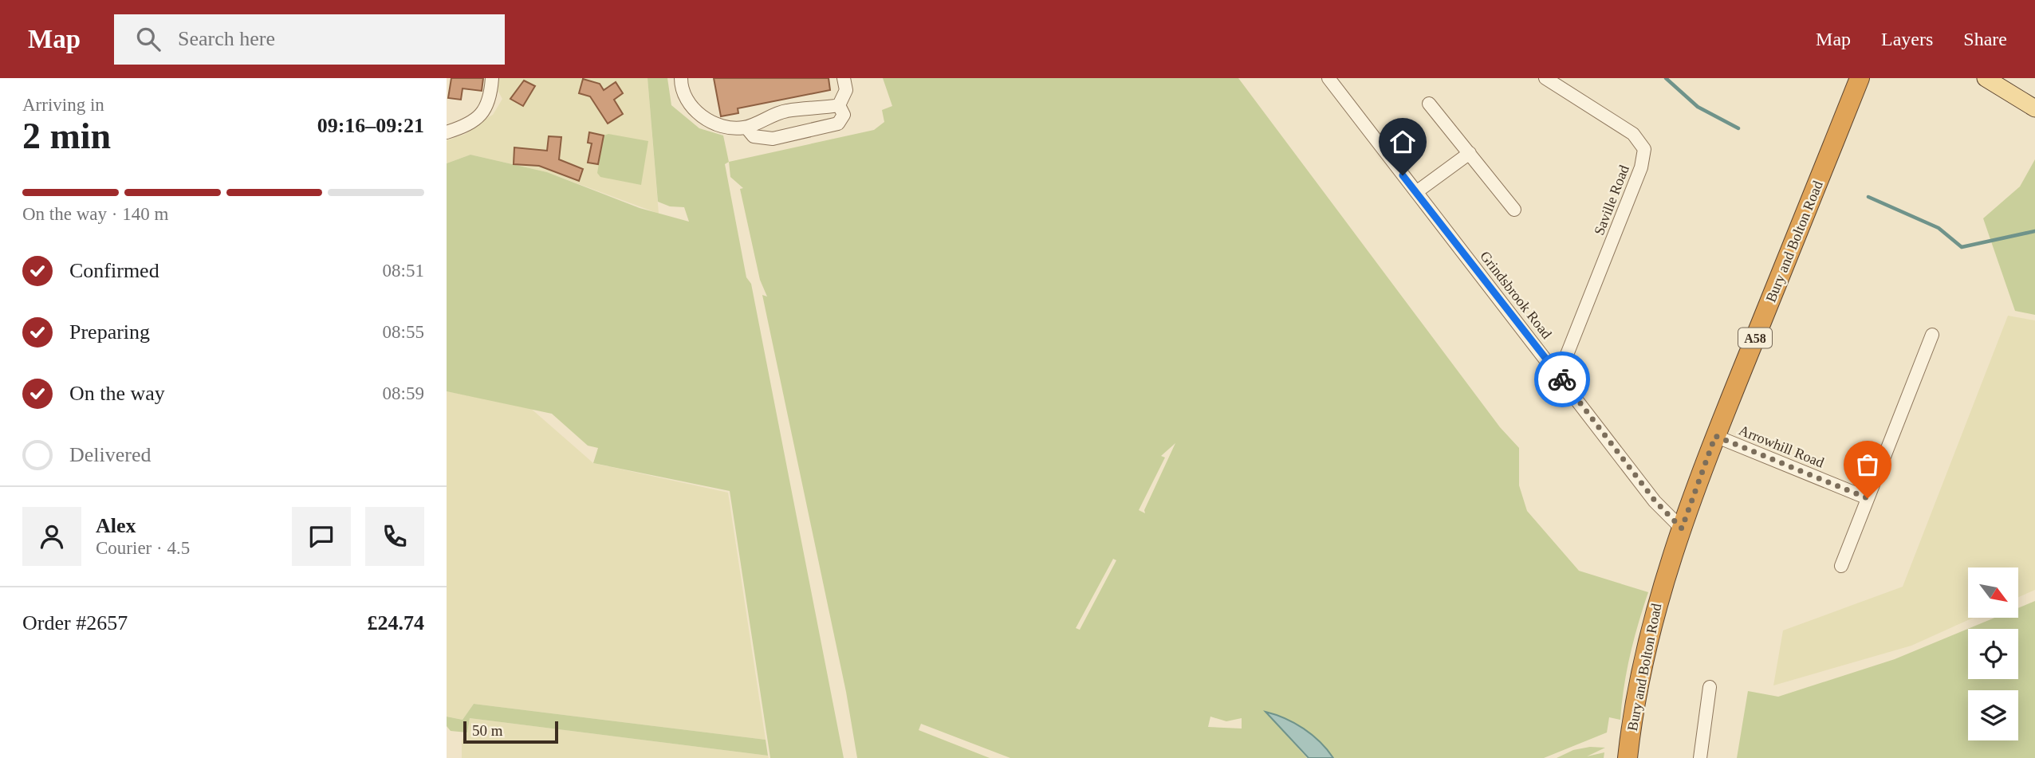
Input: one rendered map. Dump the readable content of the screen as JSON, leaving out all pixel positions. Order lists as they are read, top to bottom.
{
  "streets": {
    "highway": ["Bury and Bolton Road", "A58"],
    "street": ["Saville Road", "Grindsbrook Road", "Arrowhill Road"]
  },
  "crossings": [
    ["Saville Road", "Grindsbrook Road"],
    ["Bury and Bolton Road", "Grindsbrook Road"],
    ["Bury and Bolton Road", "Arrowhill Road"]
  ],
  "scale_bar": "50 m",
  "north": "bottom right",
  "page": {
    "header": "Map",
    "search": "Search here",
    "nav": ["Map", "Layers", "Share"],
    "heading": ["2 min", "Arriving in", "09:16–09:21"],
    "panel": [
      "Alex",
      "Courier · 4.5",
      "Order #2657",
      "£24.74"
    ],
    "bar": "On the way · 140 m",
    "list": [
      ["Confirmed", "08:51"],
      ["Preparing", "08:55"],
      ["On the way", "08:59"],
      "Delivered"
    ],
    "scale": "50 m"
  }
}
